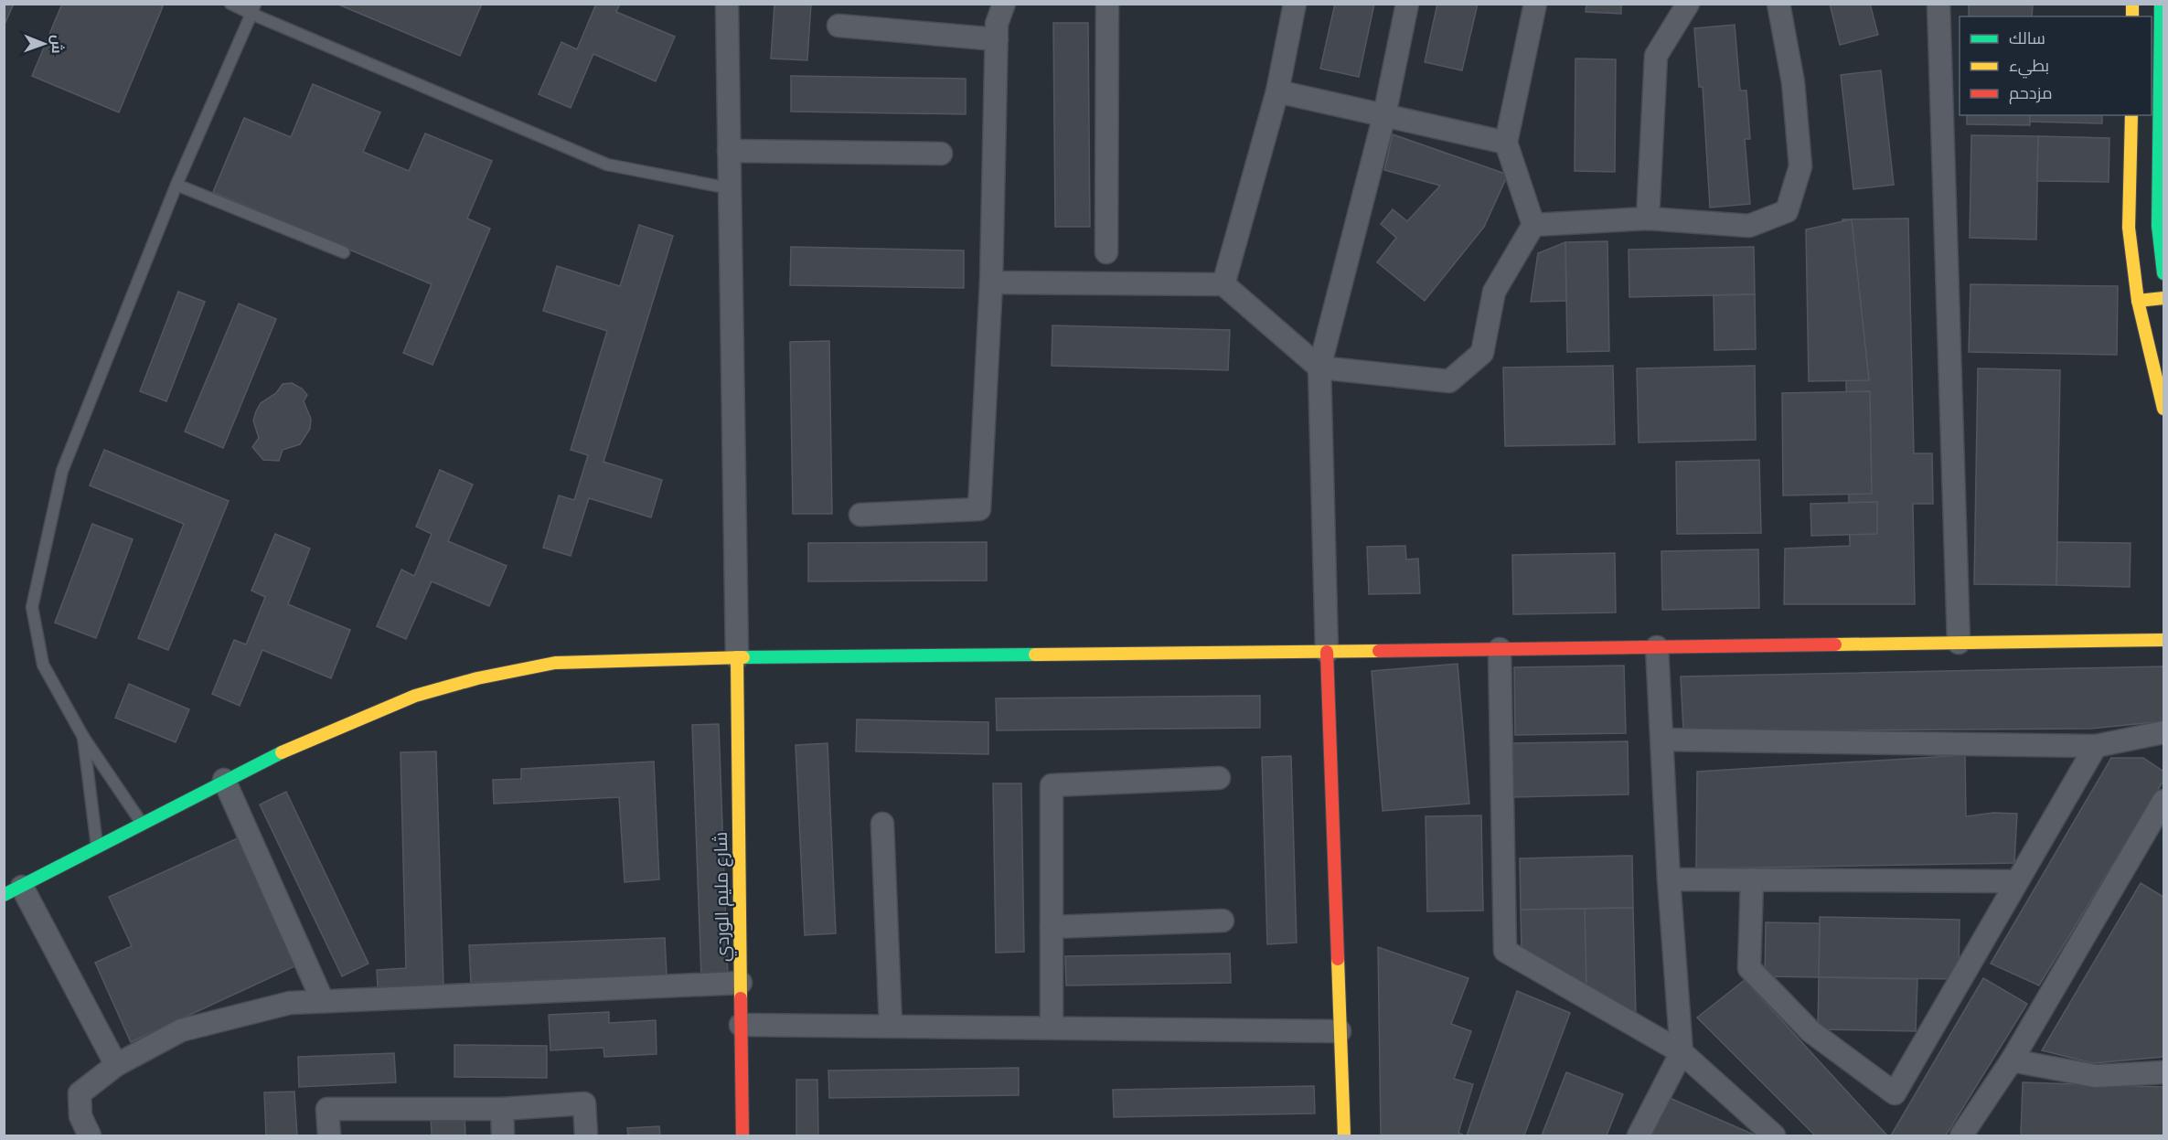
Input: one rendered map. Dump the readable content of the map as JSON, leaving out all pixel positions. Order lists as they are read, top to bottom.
{
  "streets": {
    "main road": ["شارع مليم الوردي"]
  },
  "legend": ["سالك", "بطيء", "مزدحم"],
  "north": "right"
}
